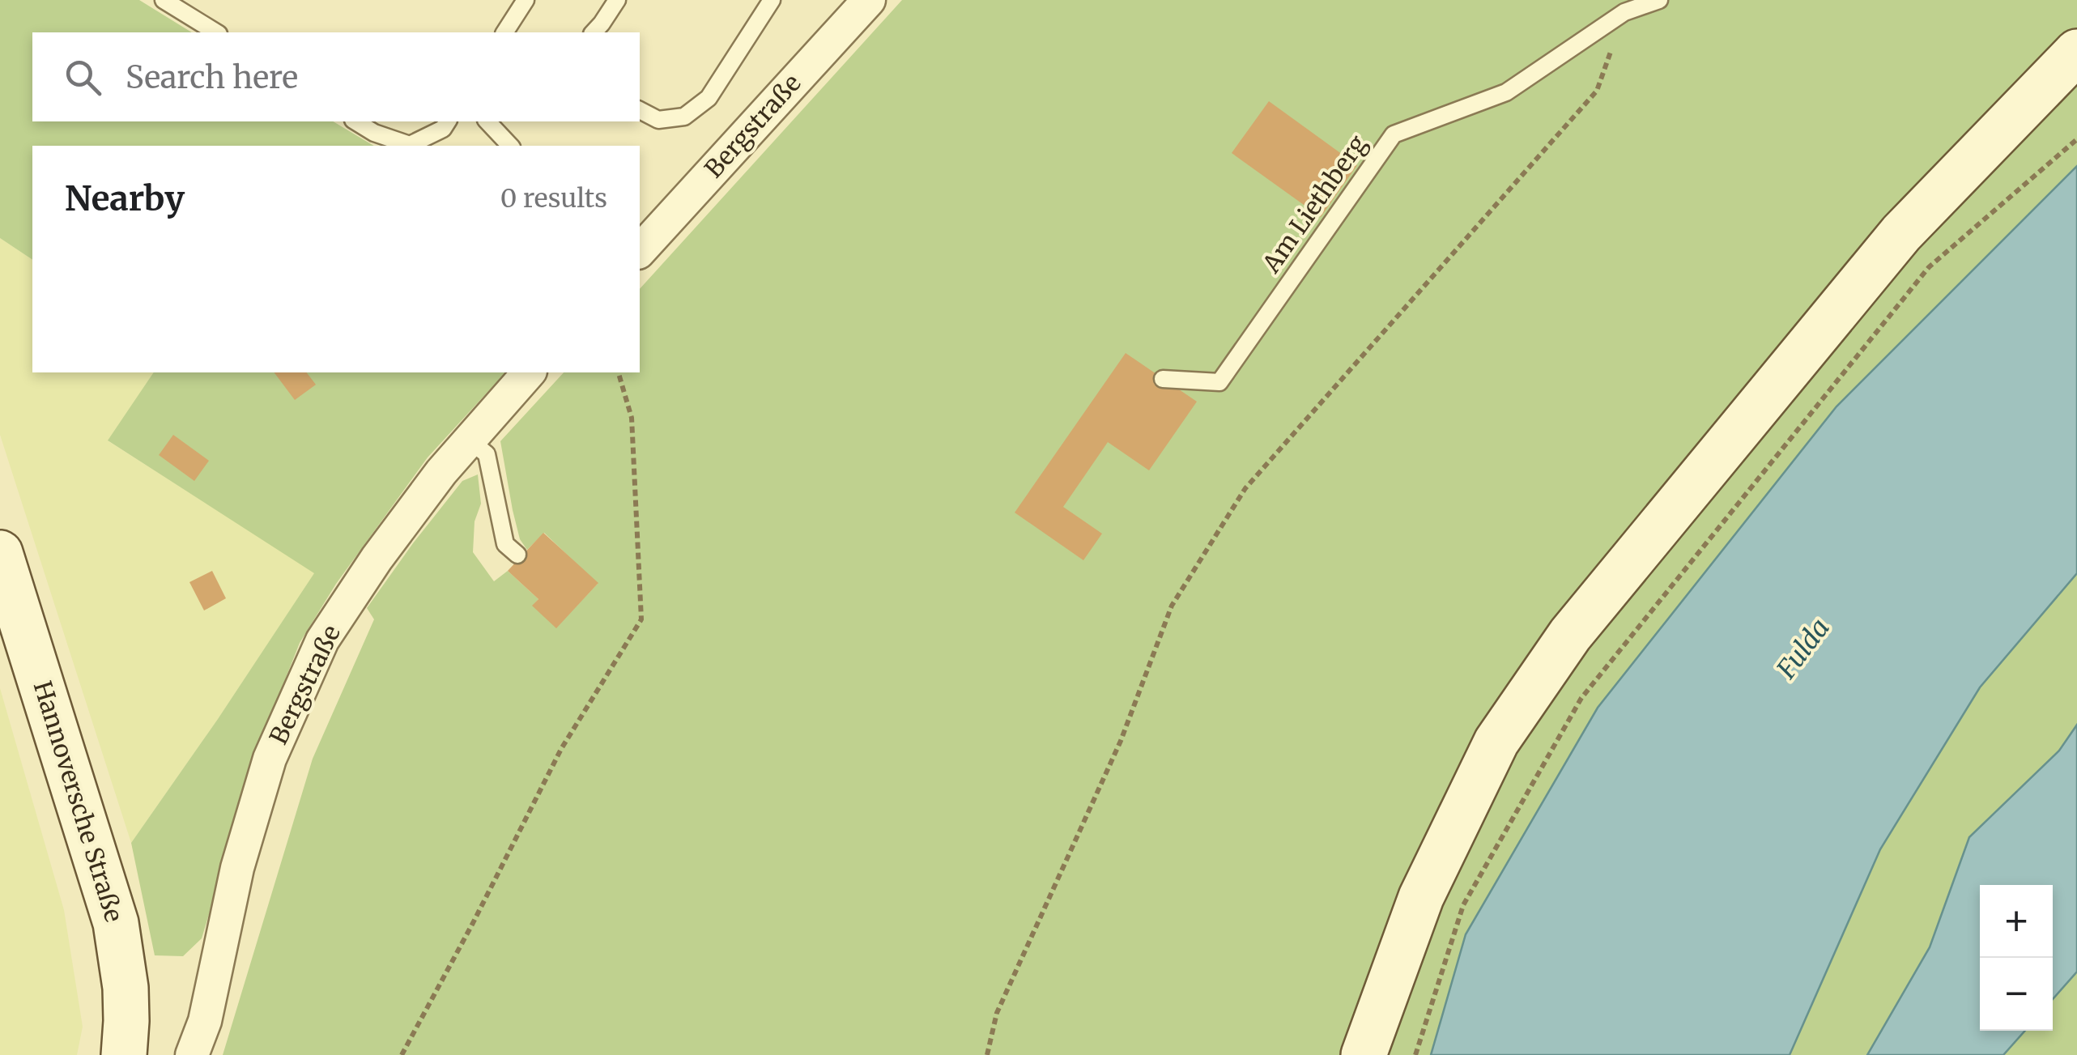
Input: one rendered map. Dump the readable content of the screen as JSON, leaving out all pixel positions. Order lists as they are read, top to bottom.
{
  "streets": {
    "street": ["Bergstraße", "Hannoversche Straße"],
    "lane": ["Am Liethberg"]
  },
  "water": ["Fulda"],
  "page": {
    "search": "Search here",
    "heading": ["Nearby", "0 results"],
    "map_buttons": ["+", "−"]
  }
}
